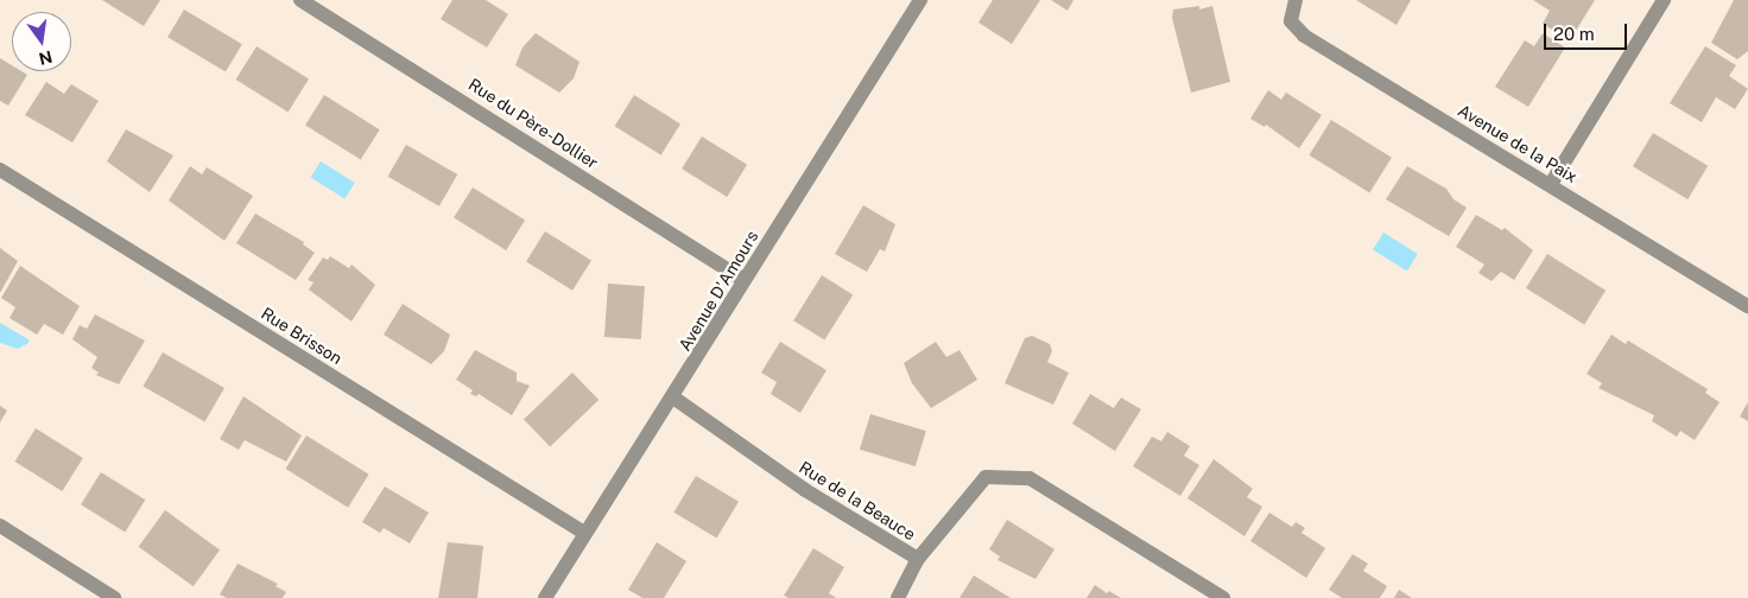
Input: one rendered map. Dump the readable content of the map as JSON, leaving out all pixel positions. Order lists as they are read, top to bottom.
{
  "streets": {
    "street": [
      "Rue du Père-Dollier",
      "Avenue de la Paix",
      "Avenue D'Amours",
      "Rue Brisson",
      "Rue de la Beauce"
    ]
  },
  "crossings": [
    ["Rue du Père-Dollier", "Avenue D'Amours"],
    ["Avenue D'Amours", "Rue Brisson"],
    ["Avenue D'Amours", "Rue de la Beauce"]
  ],
  "scale_bar": "20 m",
  "north": "bottom"
}
